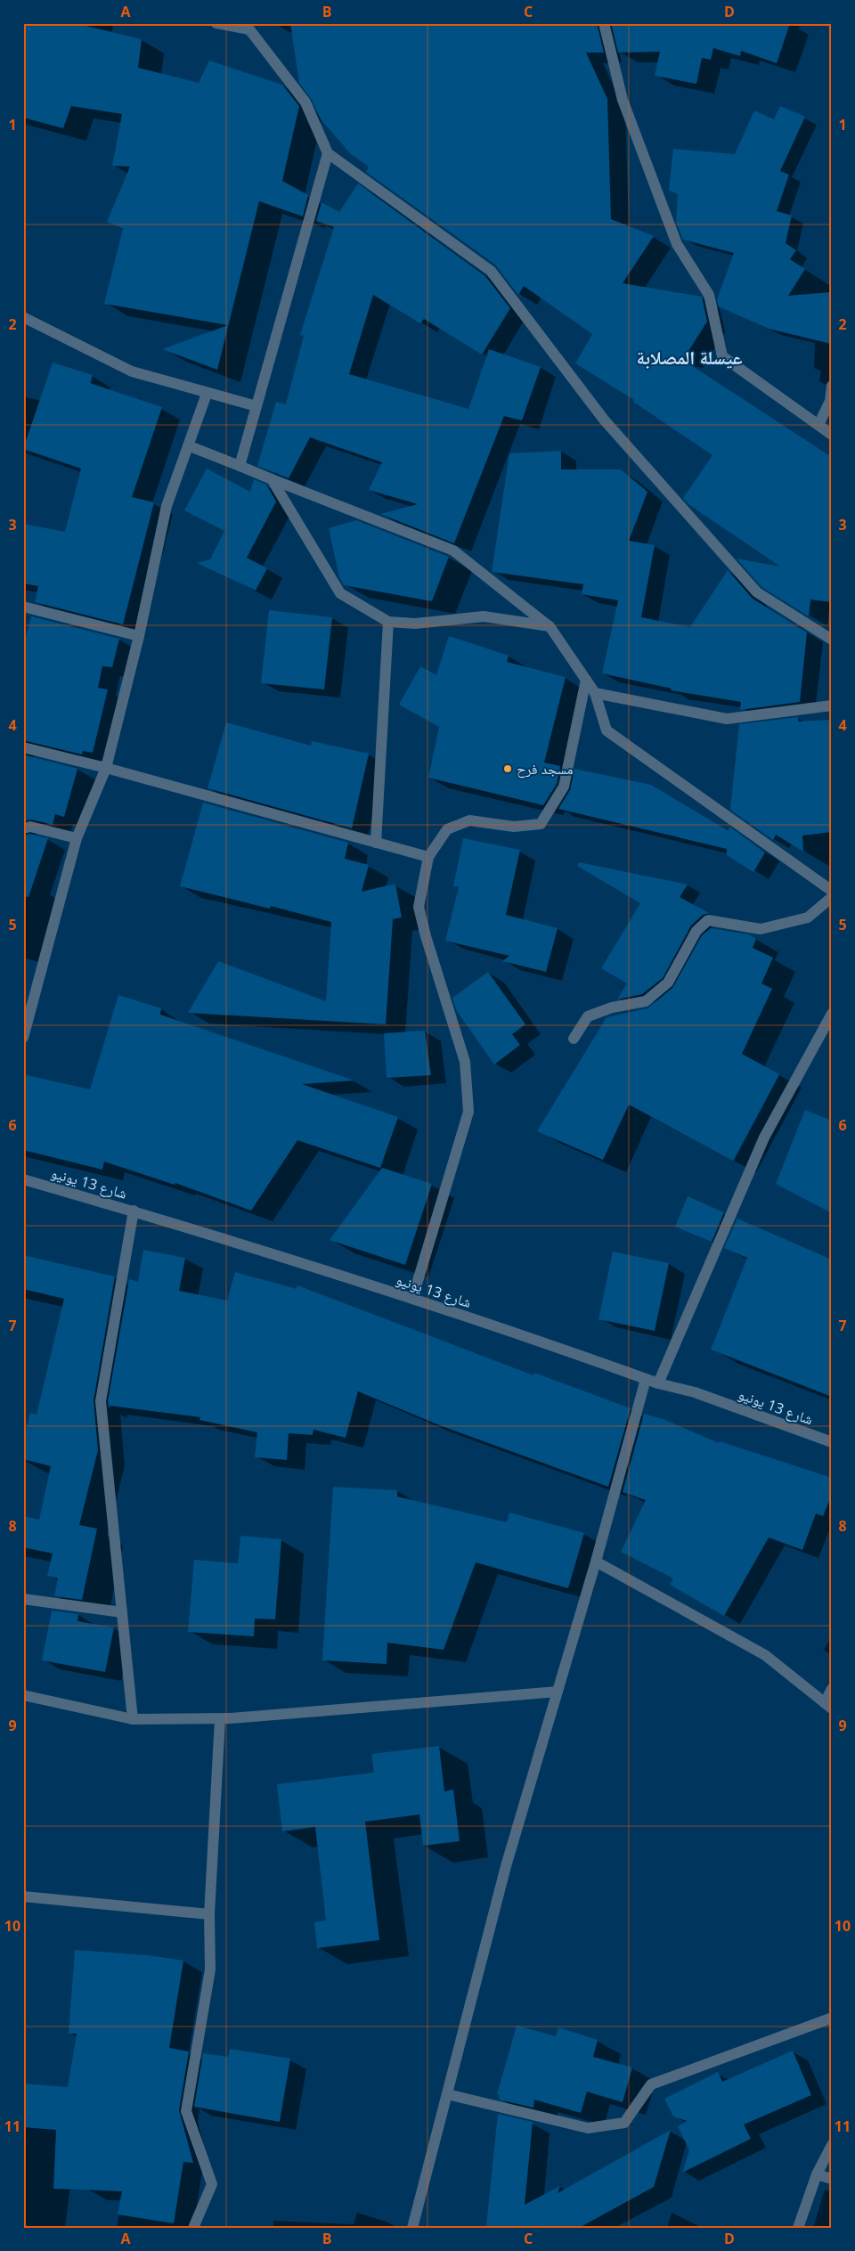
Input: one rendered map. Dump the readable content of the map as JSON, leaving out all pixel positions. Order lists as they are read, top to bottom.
{
  "streets": {
    "street": ["شارع 13 يونيو"]
  },
  "districts": ["عيسلة المصلابة"],
  "places": ["مسجد فرح"],
  "grid": {
    "columns": [
      "A",
      "B",
      "C",
      "D"
    ],
    "rows": [
      "1",
      "2",
      "3",
      "4",
      "5",
      "6",
      "7",
      "8",
      "9",
      "10",
      "11"
    ]
  }
}
